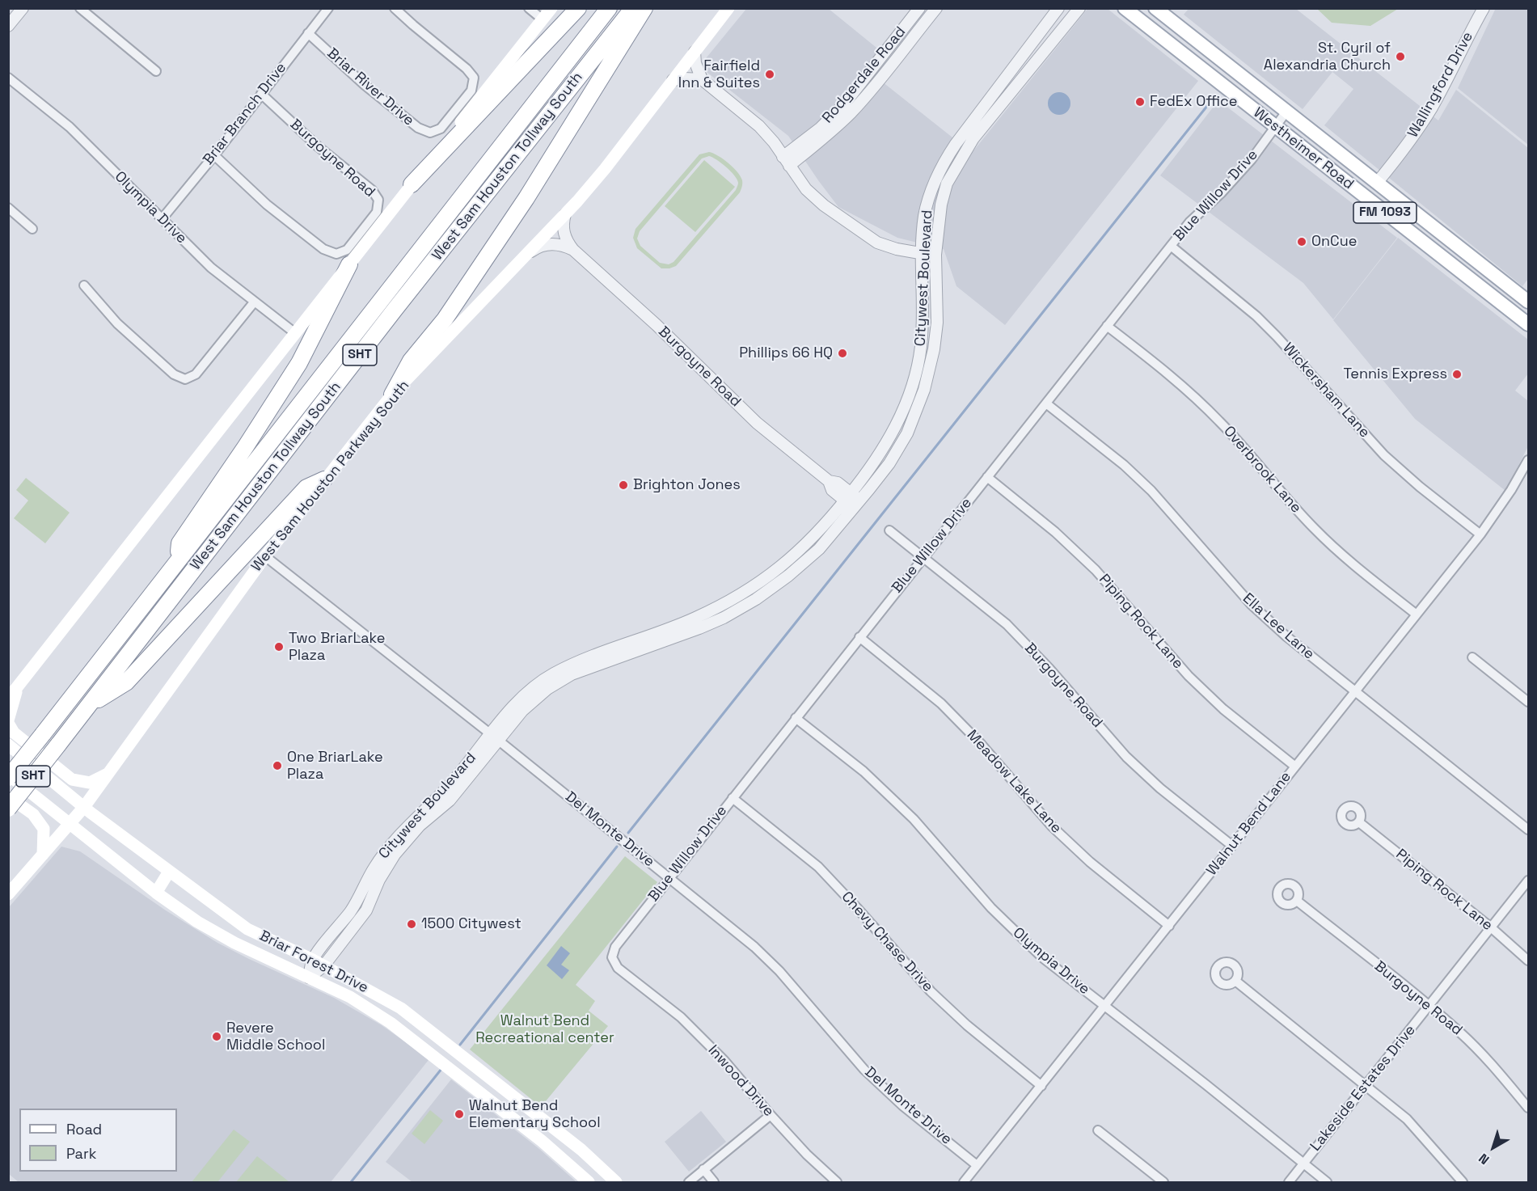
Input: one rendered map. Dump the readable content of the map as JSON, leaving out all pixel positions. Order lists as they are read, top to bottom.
{
  "streets": {
    "highway": ["West Sam Houston Tollway South", "SHT"],
    "main road": [
      "Westheimer Road",
      "FM 1093",
      "West Sam Houston Parkway South",
      "Briar Forest Drive"
    ],
    "street": [
      "Rodgerdale Road",
      "Wallingford Drive",
      "Briar River Drive",
      "Briar Branch Drive",
      "Burgoyne Road",
      "Blue Willow Drive",
      "Olympia Drive",
      "Citywest Boulevard",
      "Wickersham Lane",
      "Overbrook Lane",
      "Piping Rock Lane",
      "Ella Lee Lane",
      "Meadow Lake Lane",
      "Walnut Bend Lane",
      "Del Monte Drive",
      "Chevy Chase Drive",
      "Inwood Drive",
      "Lakeside Estates Drive"
    ]
  },
  "crossings": [
    ["Wallingford Drive", "Westheimer Road"],
    ["Briar River Drive", "Briar Branch Drive"],
    ["Briar Branch Drive", "Burgoyne Road"],
    ["Briar Branch Drive", "Olympia Drive"],
    ["Westheimer Road", "Blue Willow Drive"],
    ["Burgoyne Road", "Blue Willow Drive"],
    ["Burgoyne Road", "Citywest Boulevard"],
    ["Burgoyne Road", "West Sam Houston Parkway South"],
    ["Burgoyne Road", "Walnut Bend Lane"],
    ["Burgoyne Road", "Lakeside Estates Drive"],
    ["West Sam Houston Tollway South", "Briar Forest Drive"],
    ["Blue Willow Drive", "Olympia Drive"],
    ["Blue Willow Drive", "Wickersham Lane"],
    ["Blue Willow Drive", "Overbrook Lane"],
    ["Blue Willow Drive", "Piping Rock Lane"],
    ["Blue Willow Drive", "Ella Lee Lane"],
    ["Blue Willow Drive", "Meadow Lake Lane"],
    ["Blue Willow Drive", "Del Monte Drive"],
    ["Blue Willow Drive", "Chevy Chase Drive"],
    ["Blue Willow Drive", "Inwood Drive"],
    ["Olympia Drive", "Walnut Bend Lane"],
    ["Olympia Drive", "Lakeside Estates Drive"],
    ["Citywest Boulevard", "Del Monte Drive"],
    ["Citywest Boulevard", "Briar Forest Drive"],
    ["Wickersham Lane", "Walnut Bend Lane"],
    ["Overbrook Lane", "Walnut Bend Lane"],
    ["West Sam Houston Parkway South", "Del Monte Drive"],
    ["West Sam Houston Parkway South", "Briar Forest Drive"],
    ["Piping Rock Lane", "Walnut Bend Lane"],
    ["Piping Rock Lane", "Lakeside Estates Drive"],
    ["Ella Lee Lane", "Walnut Bend Lane"],
    ["Meadow Lake Lane", "Walnut Bend Lane"],
    ["Walnut Bend Lane", "Del Monte Drive"],
    ["Walnut Bend Lane", "Chevy Chase Drive"]
  ],
  "parks": ["Walnut Bend Recreational center"],
  "places": [
    "St. Cyril of Alexandria Church",
    "Fairfield Inn & Suites",
    "FedEx Office",
    "OnCue",
    "Phillips 66 HQ",
    "Tennis Express",
    "Brighton Jones",
    "Two BriarLake Plaza",
    "One BriarLake Plaza",
    "1500 Citywest",
    "Revere Middle School",
    "Walnut Bend Elementary School"
  ],
  "legend": ["Road", "Park"],
  "north": "bottom left"
}
